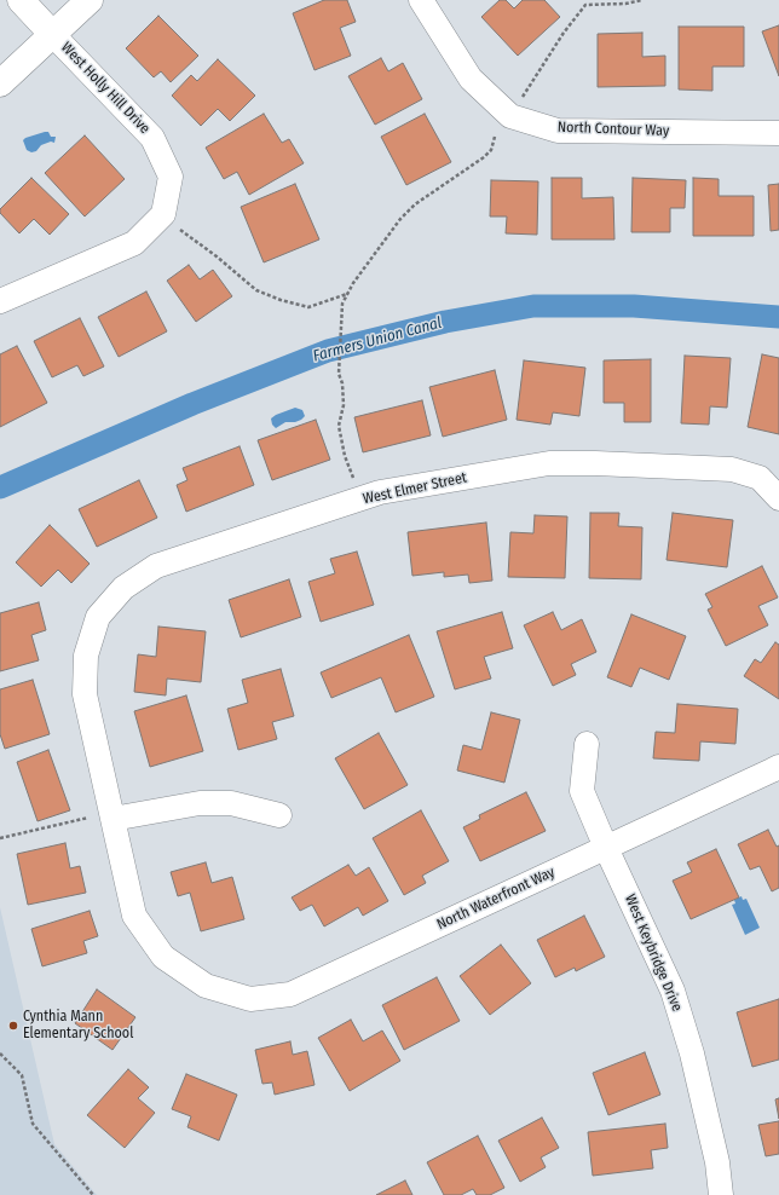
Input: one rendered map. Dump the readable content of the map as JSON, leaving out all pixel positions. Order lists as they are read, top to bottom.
{
  "streets": {
    "street": [
      "West Holly Hill Drive",
      "North Contour Way",
      "West Elmer Street",
      "North Waterfront Way",
      "West Keybridge Drive"
    ]
  },
  "crossings": [
    ["West Elmer Street", "North Waterfront Way"],
    ["North Waterfront Way", "West Keybridge Drive"]
  ],
  "water": ["Farmers Union Canal"],
  "places": ["Cynthia Mann Elementary School"]
}
